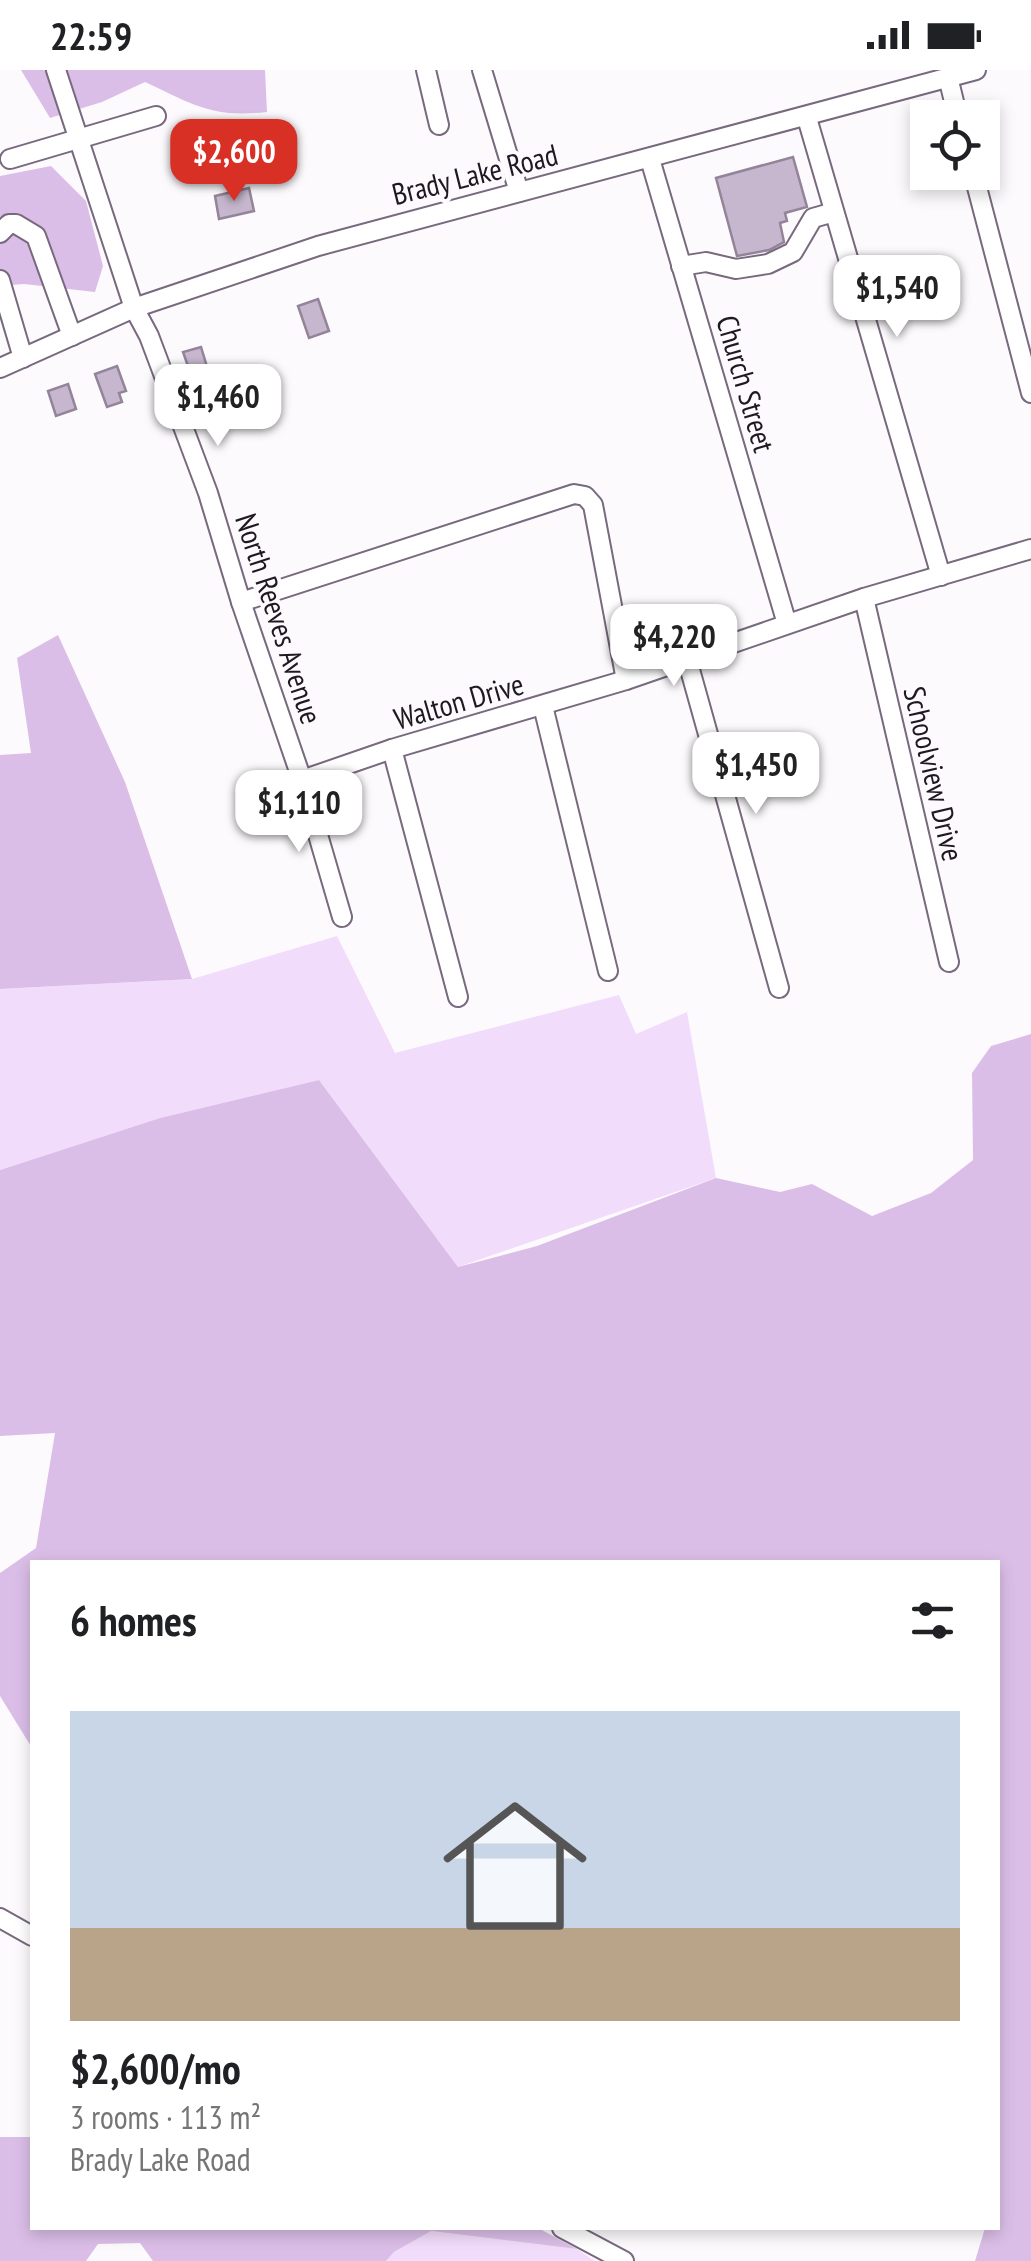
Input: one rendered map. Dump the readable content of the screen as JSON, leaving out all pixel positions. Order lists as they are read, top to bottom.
{
  "streets": {
    "street": [
      "Brady Lake Road",
      "Church Street",
      "North Reeves Avenue",
      "Walton Drive",
      "Schoolview Drive"
    ]
  },
  "crossings": [
    ["Brady Lake Road", "Church Street"],
    ["Brady Lake Road", "North Reeves Avenue"],
    ["Church Street", "Walton Drive"],
    ["North Reeves Avenue", "Walton Drive"],
    ["Walton Drive", "Schoolview Drive"]
  ],
  "page": {
    "status": "22:59",
    "price": [
      "$2,600",
      "$1,540",
      "$1,460",
      "$4,220",
      "$1,450",
      "$1,110"
    ],
    "heading": "6 homes",
    "list": [
      {
        "name": "$2,600/mo",
        "note": "3 rooms · 113 m² · Brady Lake Road"
      }
    ]
  }
}
